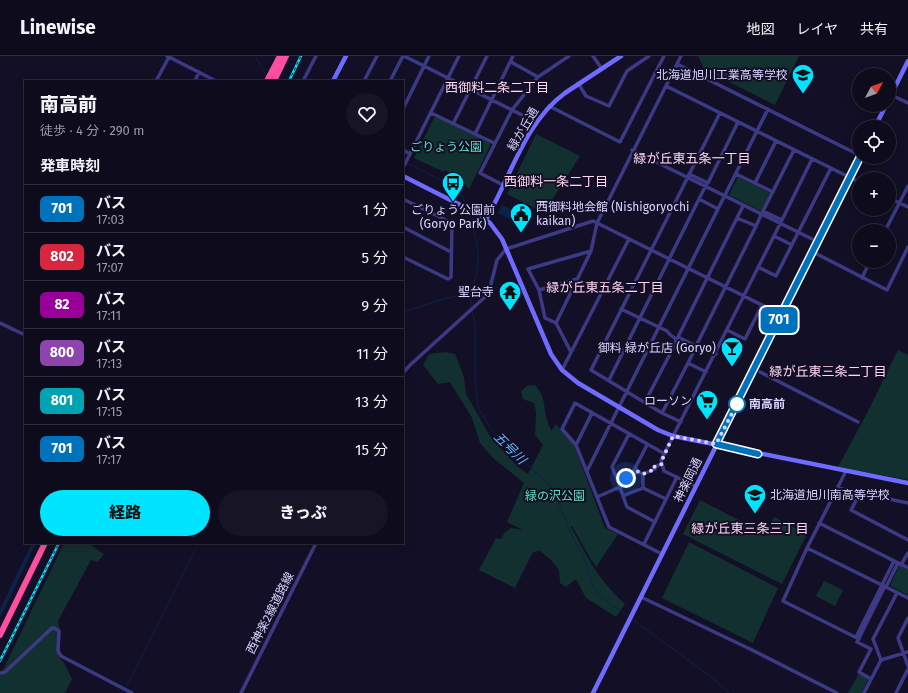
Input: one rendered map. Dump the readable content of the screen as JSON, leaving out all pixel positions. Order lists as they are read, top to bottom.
{
  "streets": {
    "street": ["緑が丘通", "神楽岡通", "西神楽2線道路線"]
  },
  "districts": [
    "西御料二条二丁目",
    "緑が丘東五条一丁目",
    "西御料一条二丁目",
    "緑が丘東五条二丁目",
    "緑が丘東三条二丁目",
    "緑が丘東三条三丁目"
  ],
  "water": ["五号川"],
  "parks": ["ごりょう公園", "緑の沢公園"],
  "places": {
    "school or university": ["北海道旭川工業高等学校", "北海道旭川南高等学校"],
    "bus stop": ["ごりょう公園前 (Goryo Park)"],
    "public building": ["西御料地会館 (Nishigoryochi kaikan)"],
    "temple": ["聖台寺"],
    "bar": ["御料 緑が丘店 (Goryo)"],
    "other": ["南高前"],
    "supermarket": ["ローソン"]
  },
  "lines": ["bus line 701"],
  "north": "top right",
  "page": {
    "header": "Linewise",
    "nav": ["地図", "レイヤ", "共有"],
    "on_map": "701",
    "map_buttons": ["+", "−"],
    "heading": [
      ["南高前", "徒歩 · 4 分 · 290 m"],
      "発車時刻"
    ],
    "list": [
      {
        "mark": "701",
        "name": "バス",
        "note": "17:03",
        "value": "1 分"
      },
      {
        "mark": "802",
        "name": "バス",
        "note": "17:07",
        "value": "5 分"
      },
      {
        "mark": "82",
        "name": "バス",
        "note": "17:11",
        "value": "9 分"
      },
      {
        "mark": "800",
        "name": "バス",
        "note": "17:13",
        "value": "11 分"
      },
      {
        "mark": "801",
        "name": "バス",
        "note": "17:15",
        "value": "13 分"
      },
      {
        "mark": "701",
        "name": "バス",
        "note": "17:17",
        "value": "15 分"
      }
    ],
    "buttons": ["経路", "きっぷ"]
  }
}
